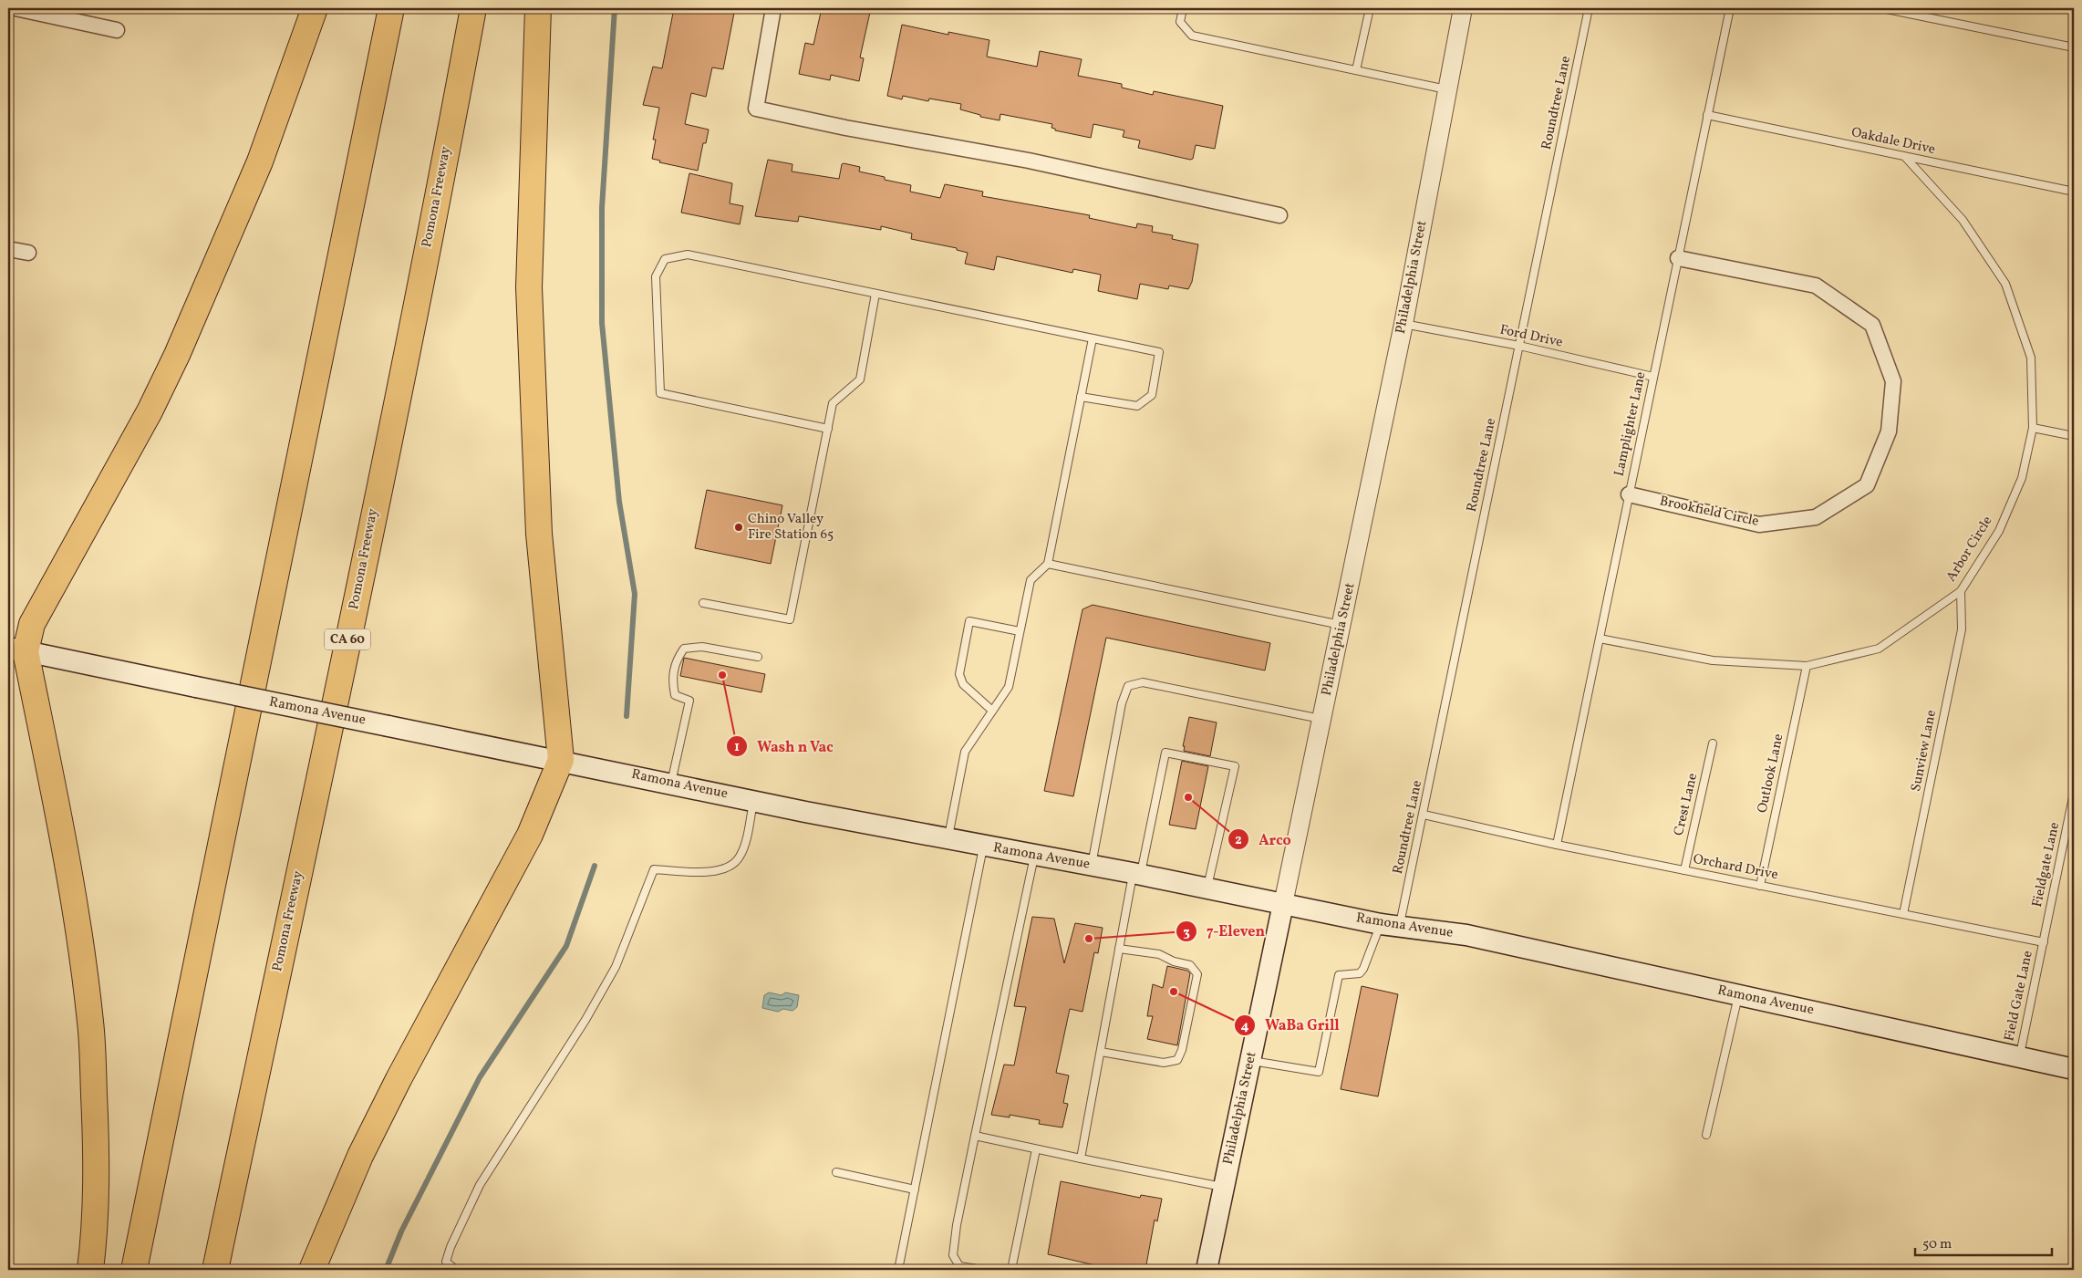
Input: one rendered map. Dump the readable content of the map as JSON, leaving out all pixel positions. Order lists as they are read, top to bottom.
{
  "streets": {
    "highway": ["Pomona Freeway", "CA 60"],
    "main road": ["Philadelphia Street", "Ramona Avenue"],
    "street": ["Brookfield Circle"],
    "lane": [
      "Roundtree Lane",
      "Oakdale Drive",
      "Ford Drive",
      "Lamplighter Lane",
      "Arbor Circle",
      "Sunview Lane",
      "Outlook Lane",
      "Crest Lane",
      "Fieldgate Lane",
      "Orchard Drive",
      "Field Gate Lane"
    ]
  },
  "crossings": [
    ["Roundtree Lane", "Philadelphia Street"],
    ["Roundtree Lane", "Ford Drive"],
    ["Roundtree Lane", "Ramona Avenue"],
    ["Roundtree Lane", "Orchard Drive"],
    ["Oakdale Drive", "Lamplighter Lane"],
    ["Oakdale Drive", "Arbor Circle"],
    ["Philadelphia Street", "Ford Drive"],
    ["Philadelphia Street", "Ramona Avenue"],
    ["Ford Drive", "Lamplighter Lane"],
    ["Lamplighter Lane", "Brookfield Circle"],
    ["Lamplighter Lane", "Arbor Circle"],
    ["Lamplighter Lane", "Orchard Drive"],
    ["Arbor Circle", "Sunview Lane"],
    ["Arbor Circle", "Outlook Lane"],
    ["Ramona Avenue", "Field Gate Lane"],
    ["Sunview Lane", "Orchard Drive"],
    ["Outlook Lane", "Orchard Drive"],
    ["Crest Lane", "Orchard Drive"],
    ["Fieldgate Lane", "Orchard Drive"],
    ["Fieldgate Lane", "Field Gate Lane"],
    ["Orchard Drive", "Field Gate Lane"]
  ],
  "places": [
    "Chino Valley Fire Station 65",
    "Wash n Vac",
    "Arco",
    "7-Eleven",
    "WaBa Grill"
  ],
  "scale_bar": "50 m"
}
